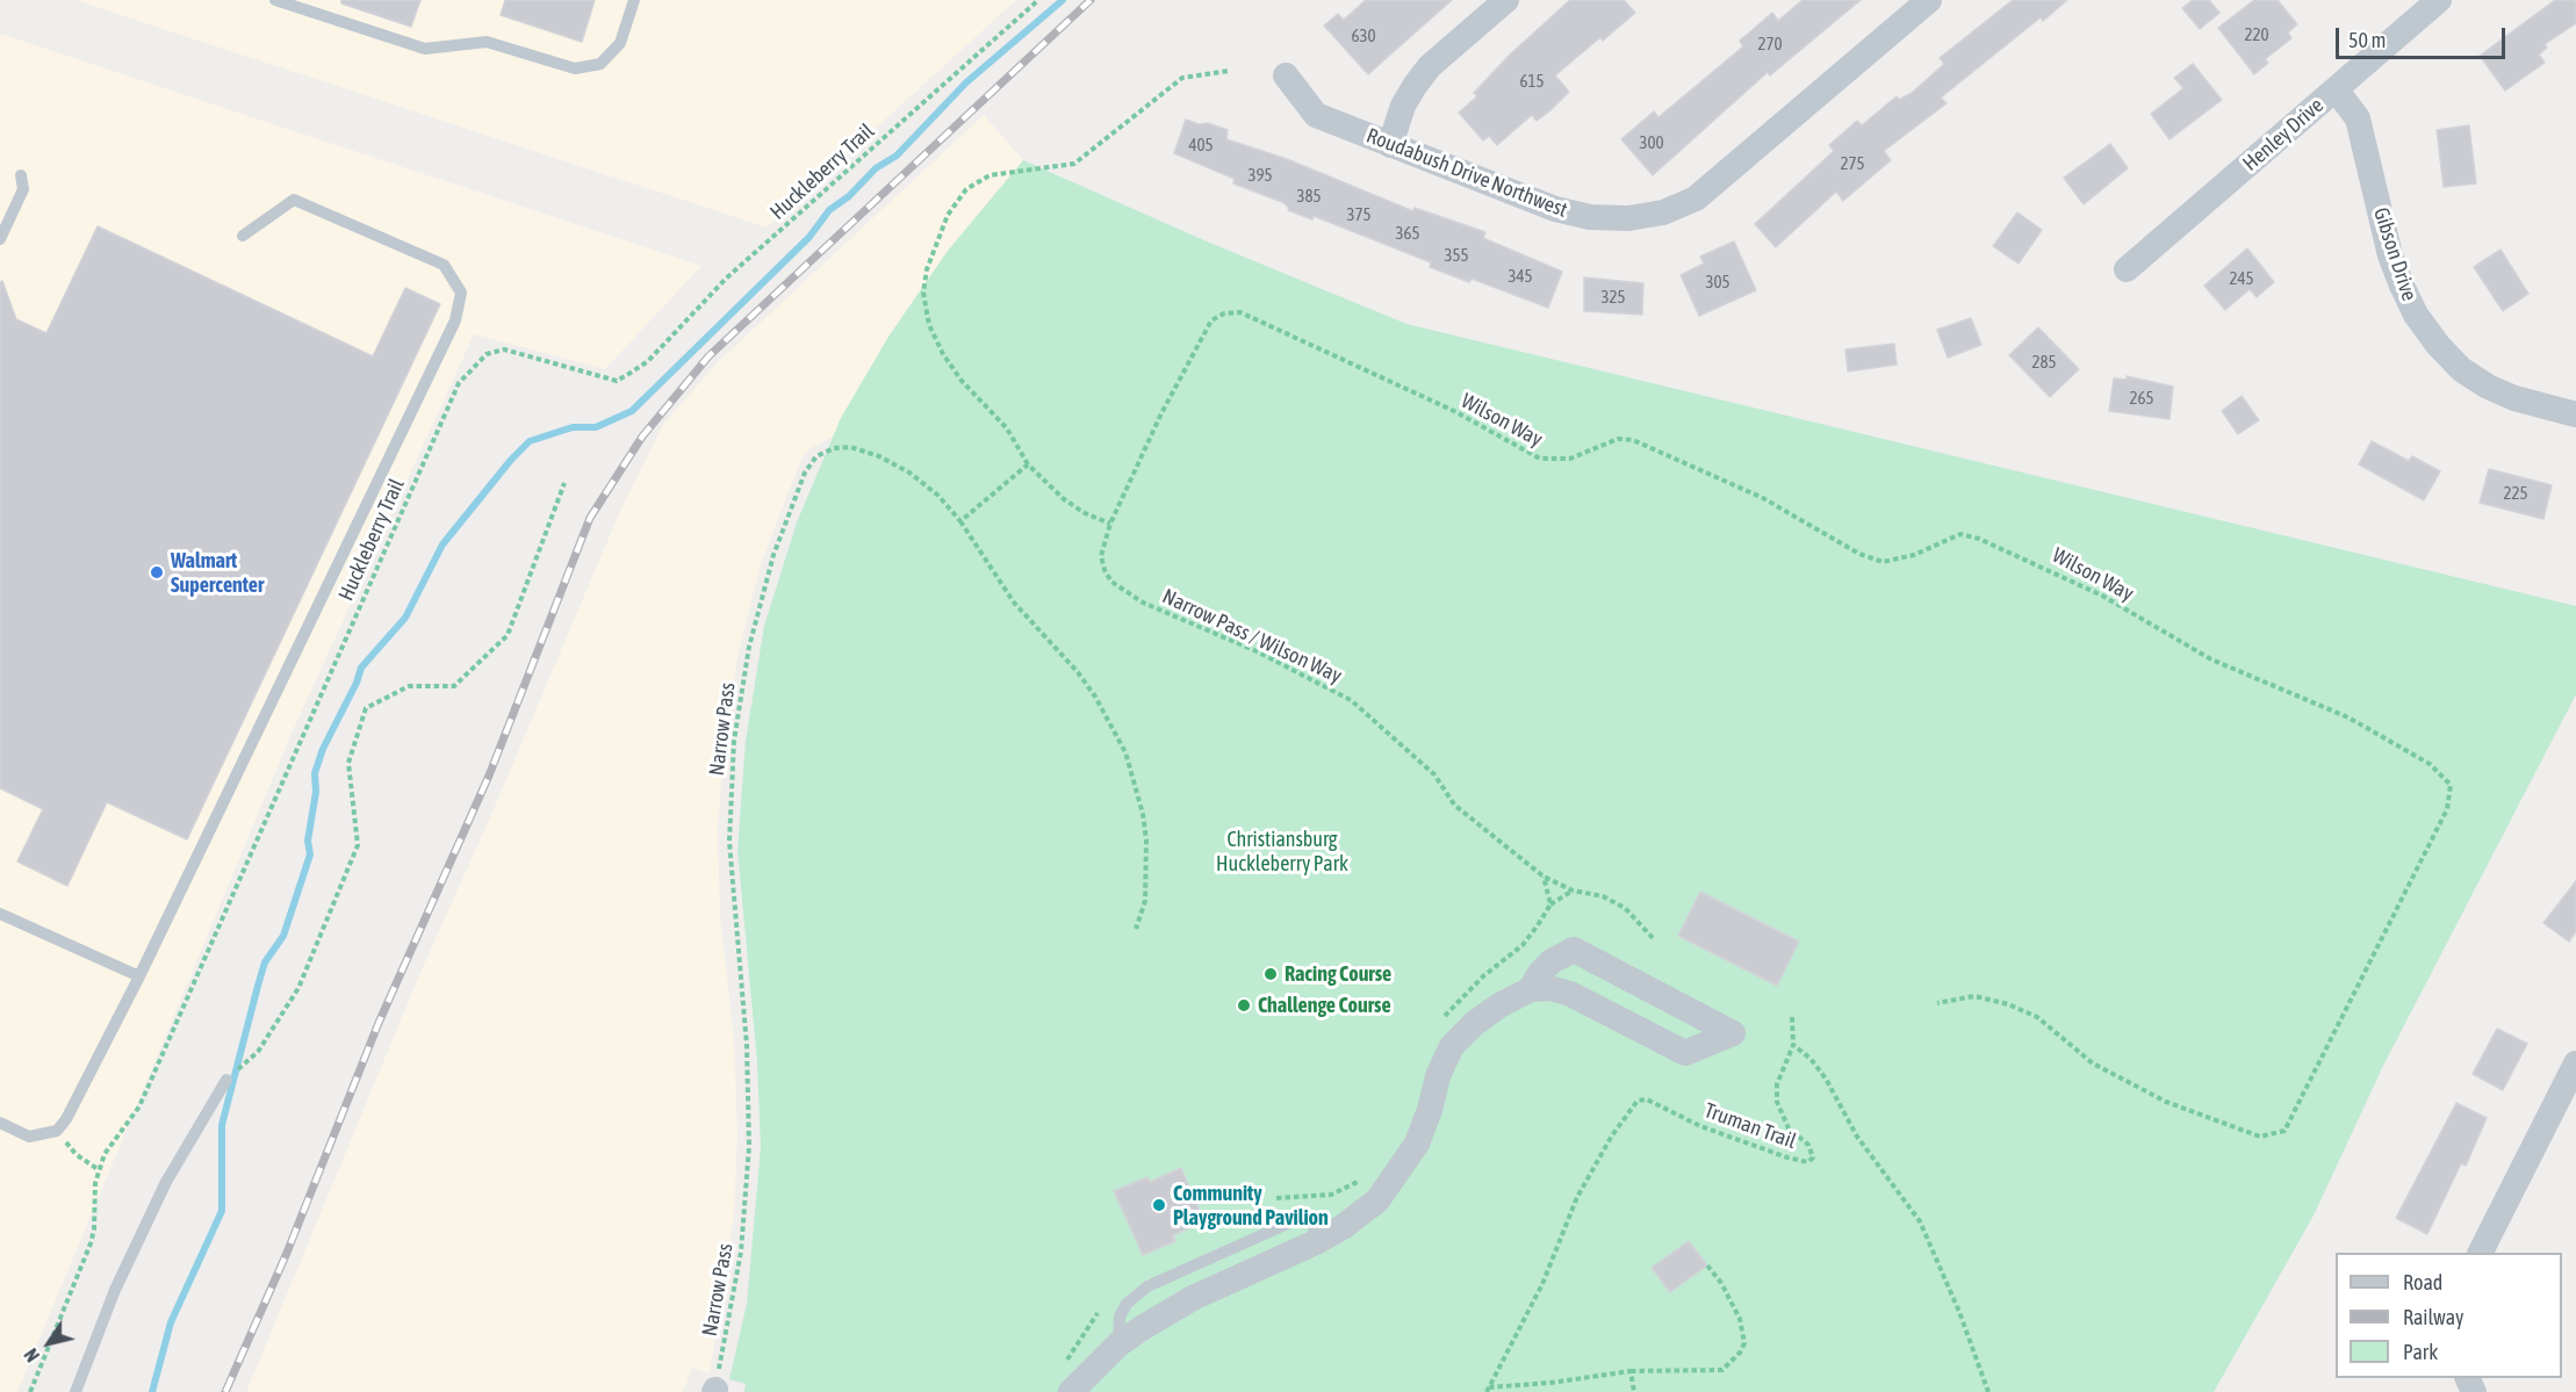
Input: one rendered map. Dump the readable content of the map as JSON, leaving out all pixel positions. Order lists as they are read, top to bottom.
{
  "streets": {
    "street": ["Henley Drive", "Roudabush Drive Northwest", "Gibson Drive"],
    "path": [
      "Huckleberry Trail",
      "Wilson Way",
      "Narrow Pass / Wilson Way",
      "Narrow Pass",
      "Truman Trail"
    ]
  },
  "crossings": [
    ["Henley Drive", "Gibson Drive"],
    ["Wilson Way", "Narrow Pass / Wilson Way"]
  ],
  "parks": ["Christiansburg Huckleberry Park"],
  "places": [
    "Walmart Supercenter",
    "Racing Course",
    "Challenge Course",
    "Community Playground Pavilion"
  ],
  "house_numbers": [
    "220",
    "630",
    "270",
    "615",
    "300",
    "405",
    "275",
    "395",
    "385",
    "375",
    "365",
    "355",
    "345",
    "245",
    "305",
    "325",
    "285",
    "265",
    "225"
  ],
  "legend": ["Road", "Railway", "Park"],
  "scale_bar": "50 m",
  "north": "bottom left"
}
